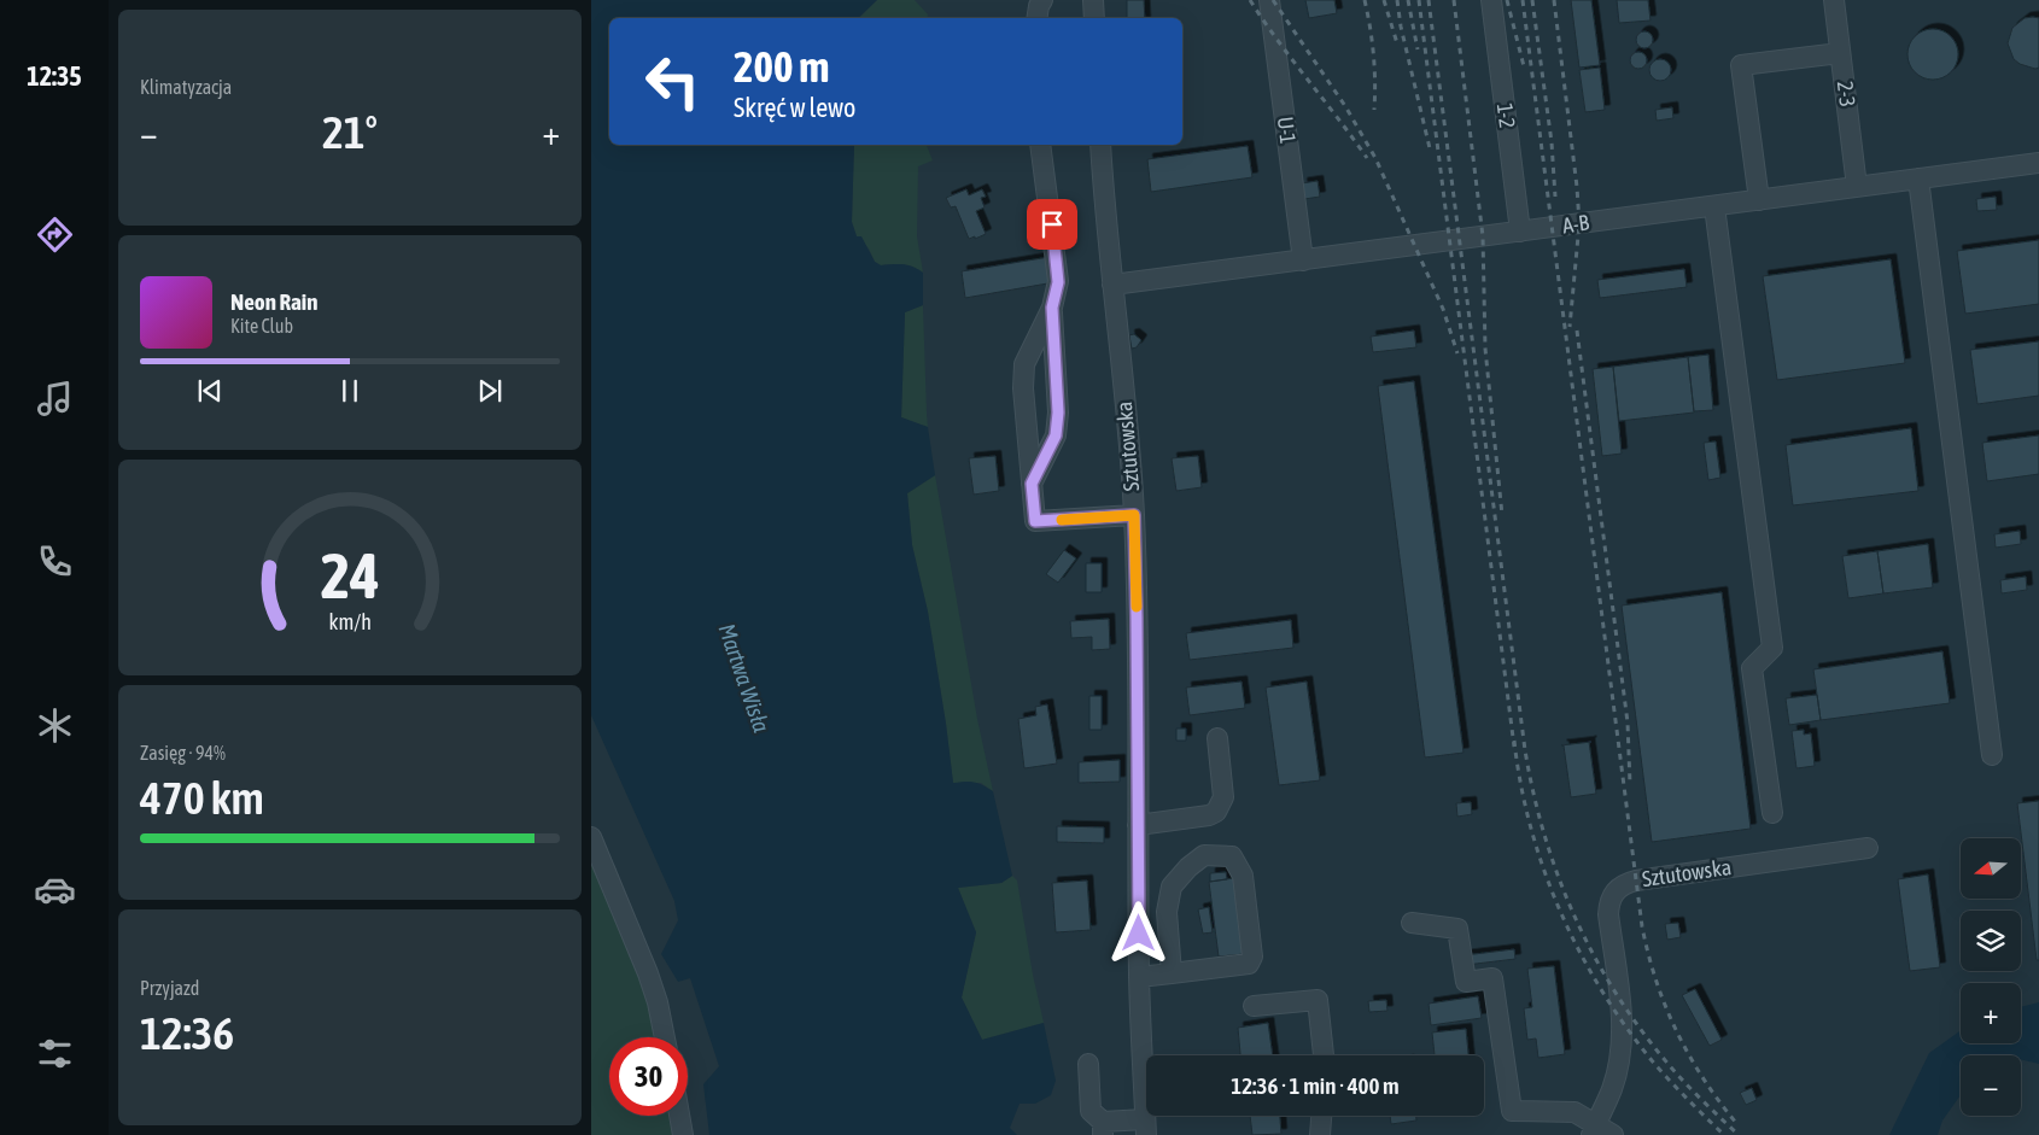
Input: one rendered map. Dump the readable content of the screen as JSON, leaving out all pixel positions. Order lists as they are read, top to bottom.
{
  "streets": {
    "street": [
      "2-3",
      "1-2",
      "U-1",
      "A-B",
      "Sztutowska"
    ]
  },
  "crossings": [
    ["2-3", "A-B"],
    ["1-2", "A-B"],
    ["U-1", "A-B"],
    ["A-B", "Sztutowska"]
  ],
  "water": ["Martwa Wisła"],
  "north": "left",
  "page": {
    "tabs": "12:35",
    "tile": [
      "Klimatyzacja",
      ["Zasięg · 94%", "470 km"],
      ["Przyjazd", "12:36"]
    ],
    "turn": ["200 m", "Skręć w lewo"],
    "heat": ["−", "21°", "+"],
    "song": ["Neon Rain", "Kite Club"],
    "map_buttons": ["+", "−"],
    "limit": "30",
    "trip": "12:36 · 1 min · 400 m",
    "gauge": ["24", "km/h"]
  }
}
